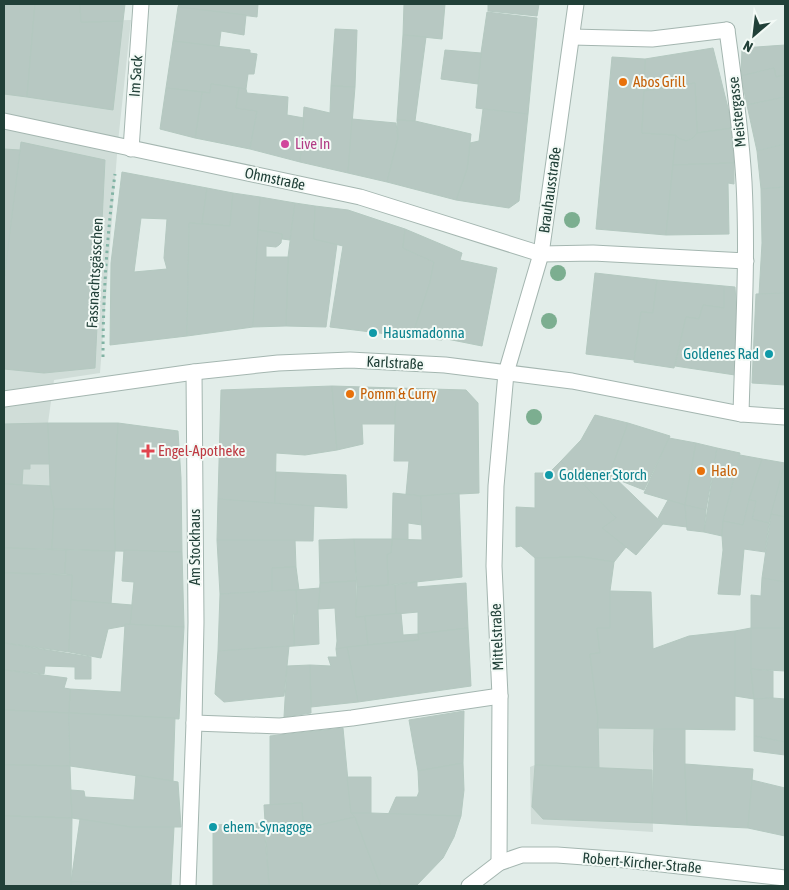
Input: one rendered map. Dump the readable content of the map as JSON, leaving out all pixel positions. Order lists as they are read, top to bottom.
{
  "streets": {
    "street": [
      "Im Sack",
      "Meistergasse",
      "Ohmstraße",
      "Brauhausstraße",
      "Karlstraße",
      "Am Stockhaus",
      "Mittelstraße",
      "Robert-Kircher-Straße"
    ],
    "path": ["Fassnachtsgässchen"]
  },
  "crossings": [
    ["Im Sack", "Ohmstraße"],
    ["Meistergasse", "Brauhausstraße"],
    ["Meistergasse", "Karlstraße"],
    ["Ohmstraße", "Brauhausstraße"],
    ["Brauhausstraße", "Karlstraße"],
    ["Brauhausstraße", "Mittelstraße"],
    ["Fassnachtsgässchen", "Karlstraße"],
    ["Karlstraße", "Am Stockhaus"],
    ["Karlstraße", "Mittelstraße"],
    ["Mittelstraße", "Robert-Kircher-Straße"]
  ],
  "places": {
    "other": [
      "Abos Grill",
      "Live In",
      "Hausmadonna",
      "Goldenes Rad",
      "Pomm & Curry",
      "Halo",
      "Goldener Storch",
      "ehem. Synagoge"
    ],
    "health": ["Engel-Apotheke"]
  },
  "north": "bottom left"
}
